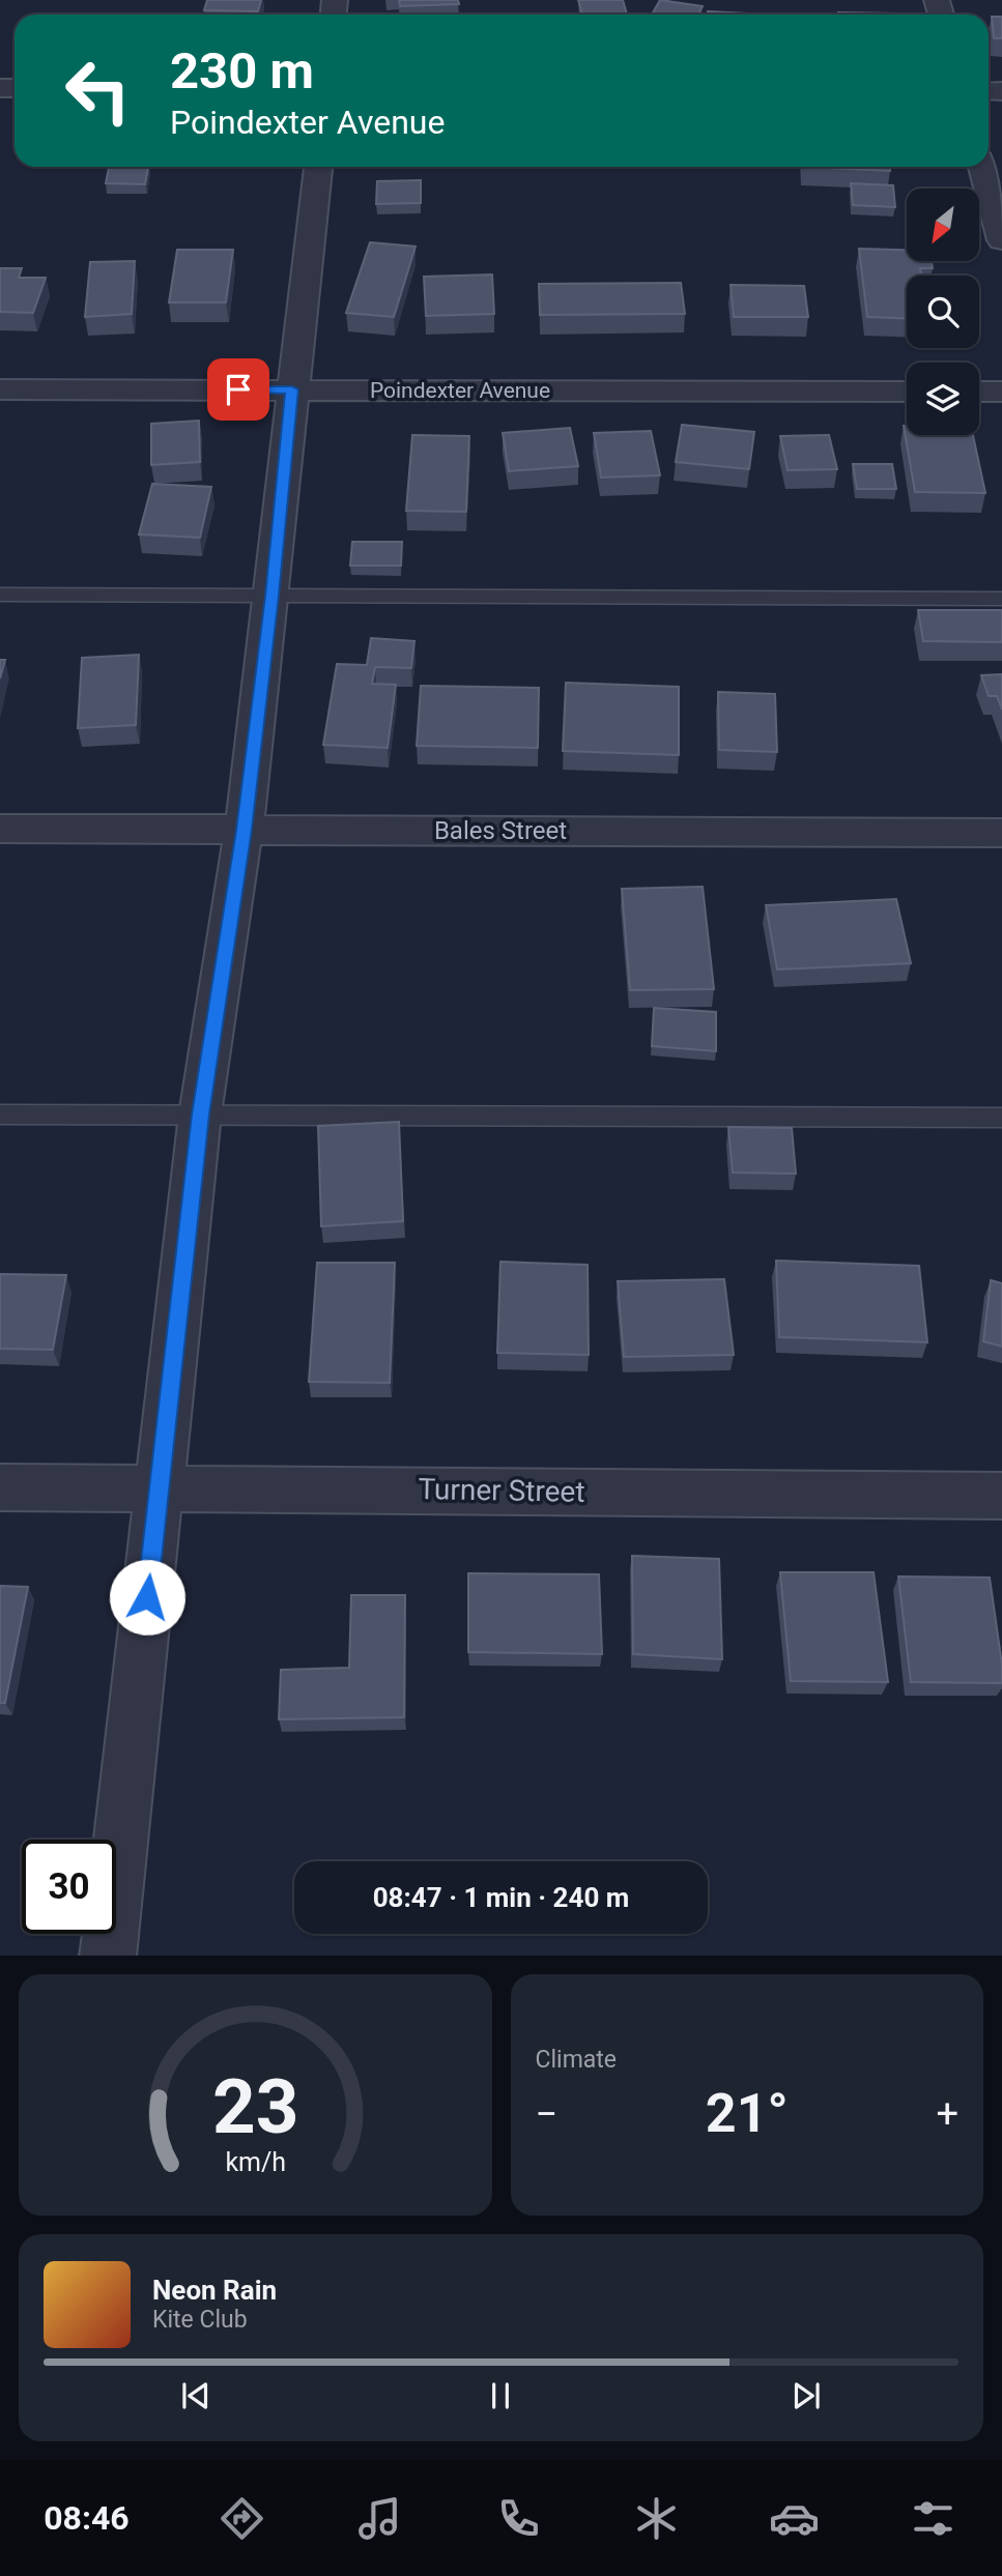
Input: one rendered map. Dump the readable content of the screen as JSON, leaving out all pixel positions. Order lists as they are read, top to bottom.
{
  "streets": {
    "street": ["Poindexter Avenue", "Bales Street", "Turner Street"]
  },
  "north": "bottom left",
  "page": {
    "turn": ["230 m", "Poindexter Avenue"],
    "limit": "30",
    "trip": "08:47 · 1 min · 240 m",
    "tile": "Climate",
    "heat": ["−", "21°", "+"],
    "song": ["Neon Rain", "Kite Club"],
    "tabs": "08:46",
    "gauge": ["23", "km/h"]
  }
}
